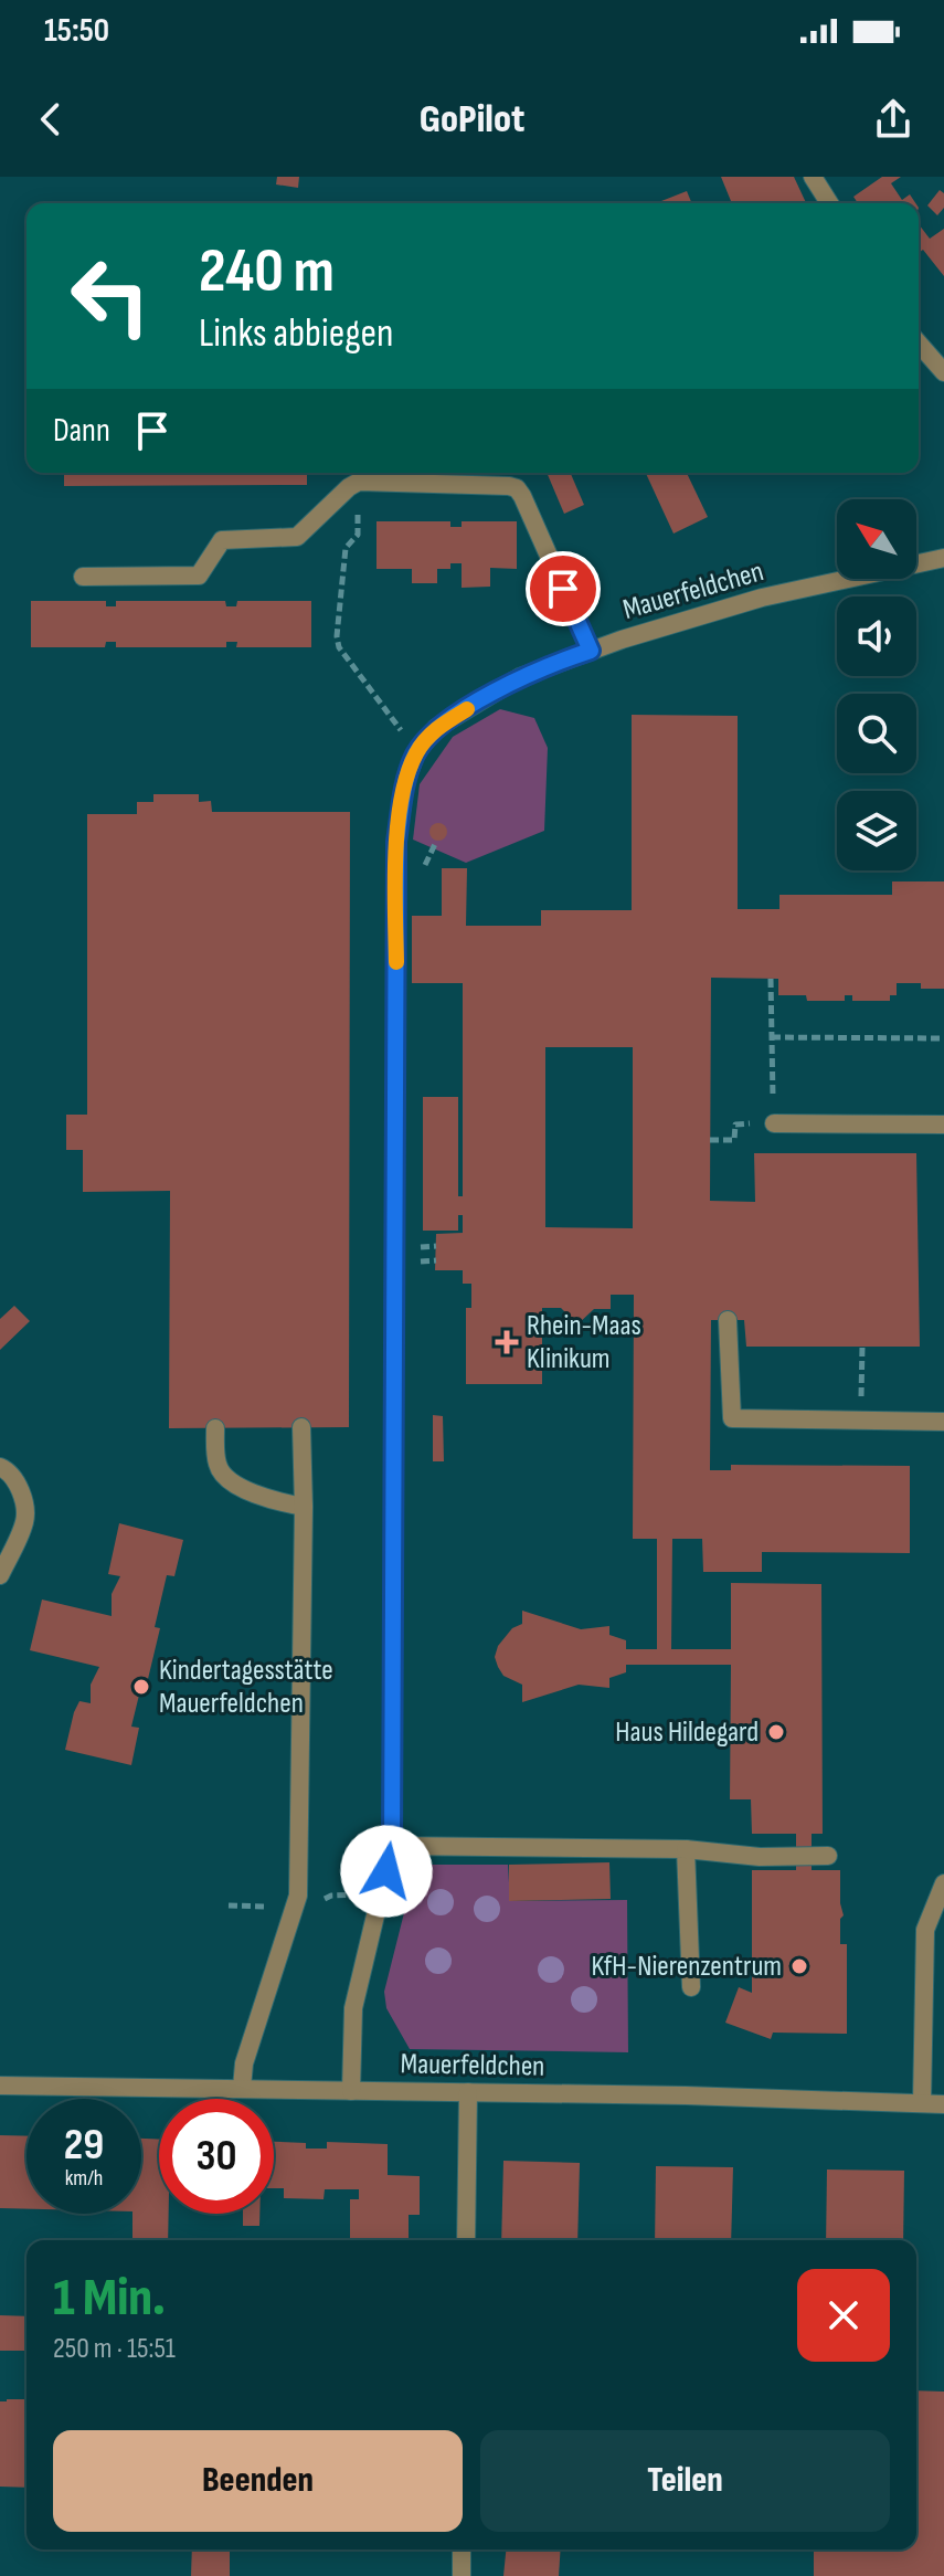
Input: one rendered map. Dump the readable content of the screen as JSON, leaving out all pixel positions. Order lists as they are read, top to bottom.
{
  "streets": {
    "street": ["Mauerfeldchen"]
  },
  "places": {
    "health": ["Rhein-Maas Klinikum"],
    "other": ["Kindertagesstätte Mauerfeldchen", "Haus Hildegard", "KfH-Nierenzentrum"]
  },
  "north": "top left",
  "page": {
    "status": "15:50",
    "header": "GoPilot",
    "turn": ["240 m", "Links abbiegen"],
    "then": "Dann",
    "speed": "29 km/h",
    "limit": "30",
    "heading": ["1 Min.", "250 m · 15:51"],
    "buttons": ["Beenden", "Teilen"]
  }
}
